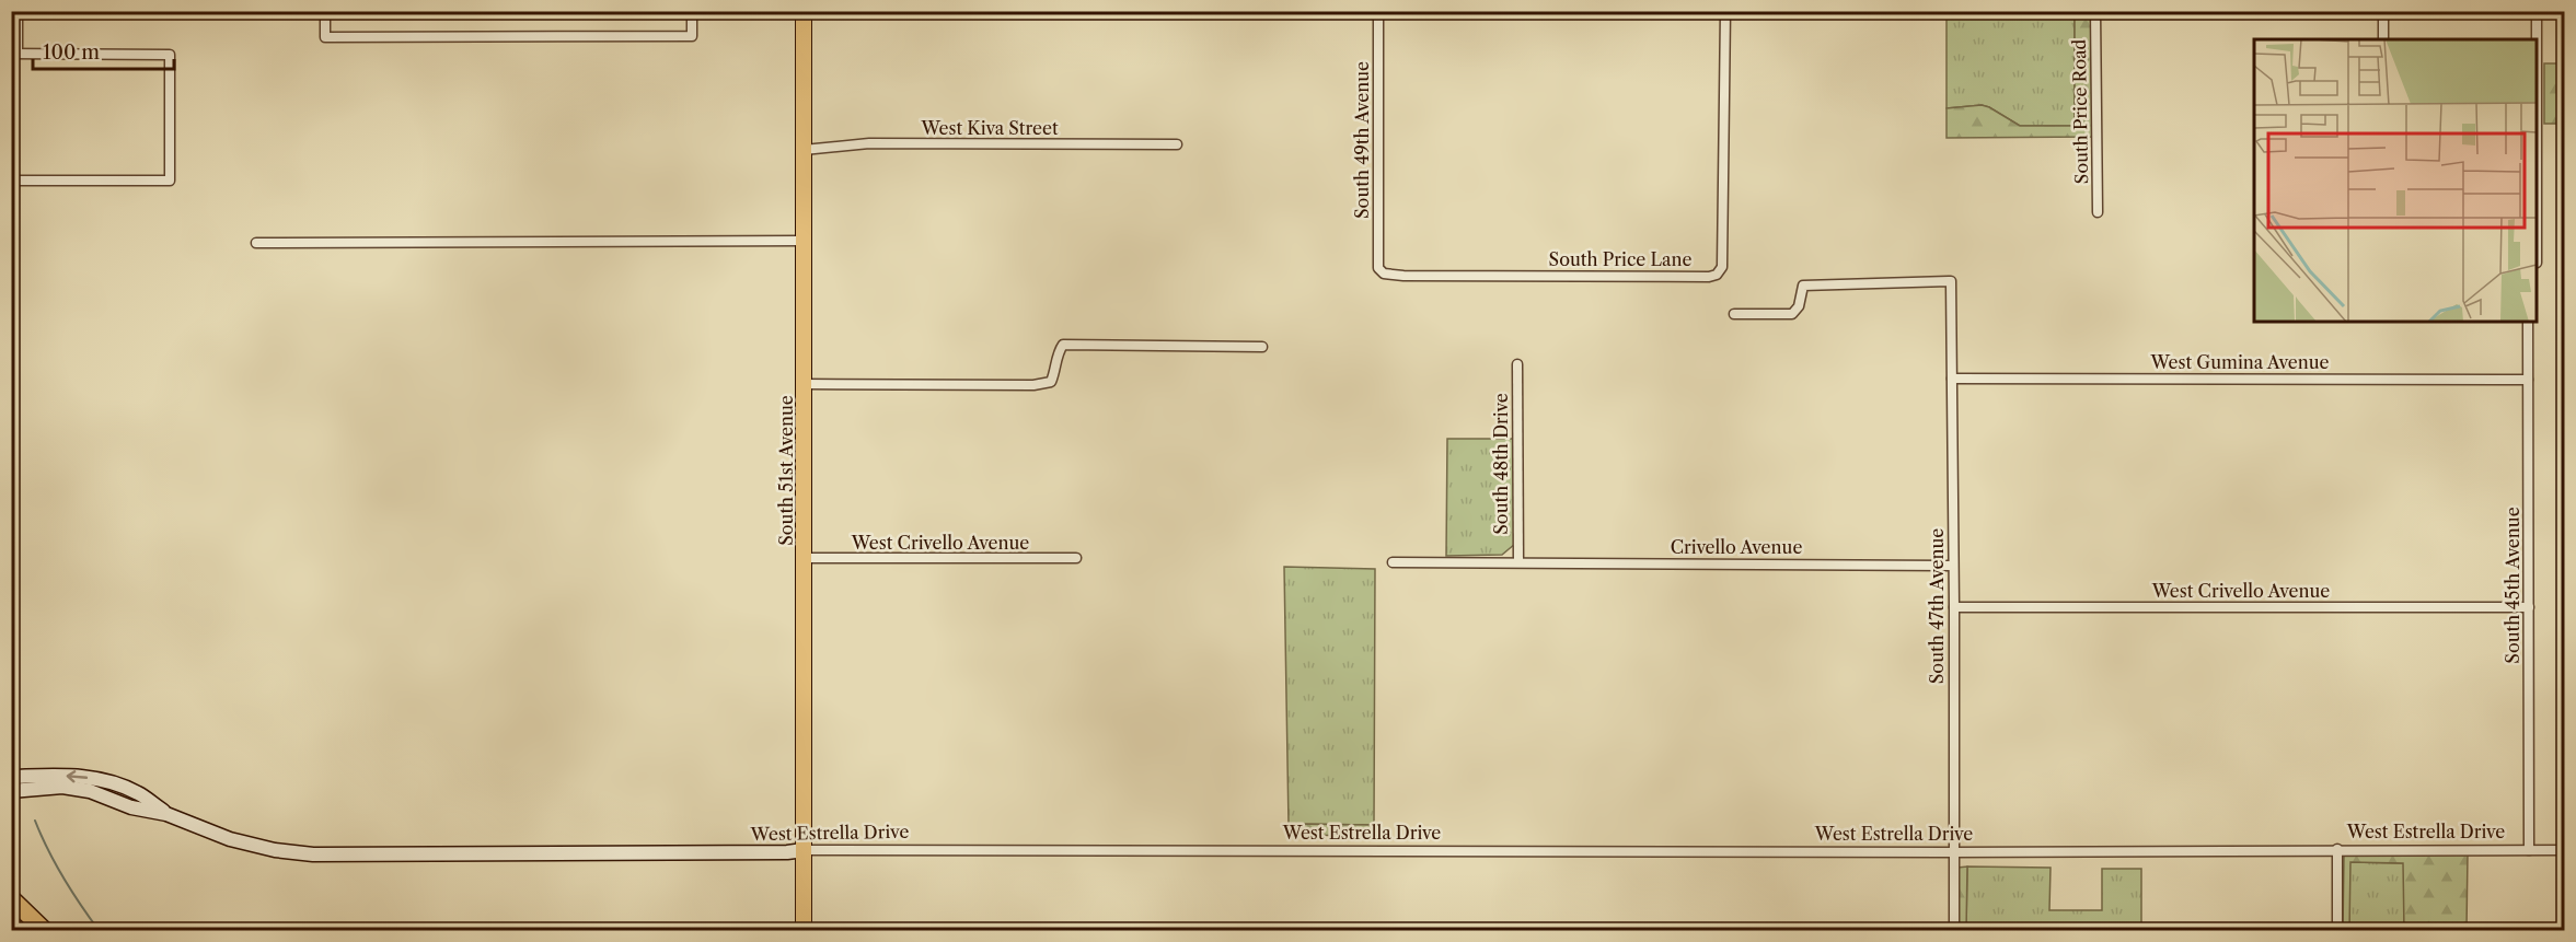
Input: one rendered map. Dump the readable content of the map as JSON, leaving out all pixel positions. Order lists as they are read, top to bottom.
{
  "streets": {
    "main road": ["South 51st Avenue", "West Estrella Drive"],
    "street": [
      "South Price Road",
      "West Kiva Street",
      "South 49th Avenue",
      "South Price Lane",
      "West Gumina Avenue",
      "South 48th Drive",
      "West Crivello Avenue",
      "Crivello Avenue",
      "South 45th Avenue",
      "South 47th Avenue"
    ]
  },
  "crossings": [
    ["West Kiva Street", "South 51st Avenue"],
    ["South 49th Avenue", "South Price Lane"],
    ["West Gumina Avenue", "South 45th Avenue"],
    ["West Gumina Avenue", "South 47th Avenue"],
    ["South 48th Drive", "Crivello Avenue"],
    ["South 51st Avenue", "West Crivello Avenue"],
    ["South 51st Avenue", "West Estrella Drive"],
    ["West Crivello Avenue", "South 45th Avenue"],
    ["West Crivello Avenue", "South 47th Avenue"],
    ["Crivello Avenue", "South 47th Avenue"],
    ["South 45th Avenue", "West Estrella Drive"],
    ["South 47th Avenue", "West Estrella Drive"]
  ],
  "scale_bar": "100 m"
}
